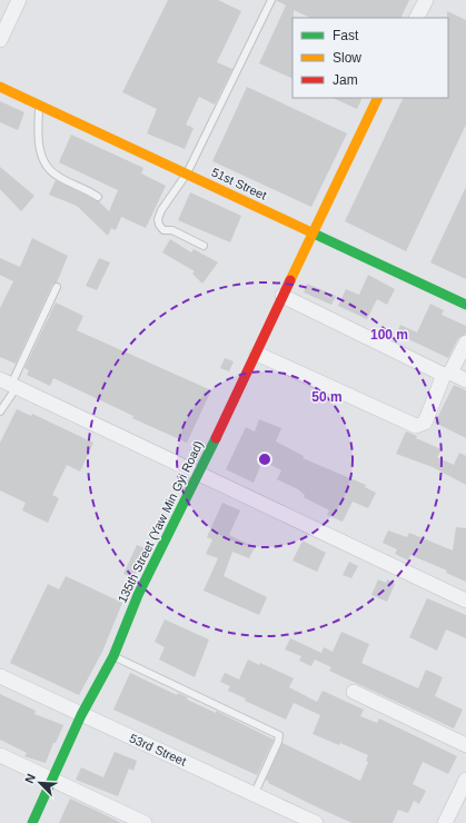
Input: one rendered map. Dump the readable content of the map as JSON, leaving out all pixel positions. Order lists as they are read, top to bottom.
{
  "streets": {
    "street": ["51st Street", "135th Street (Yaw Min Gyi Road)", "53rd Street"]
  },
  "crossings": [
    ["51st Street", "135th Street (Yaw Min Gyi Road)"],
    ["135th Street (Yaw Min Gyi Road)", "53rd Street"]
  ],
  "legend": ["Fast", "Slow", "Jam"],
  "north": "top left",
  "rings": ["100 m", "50 m"]
}
